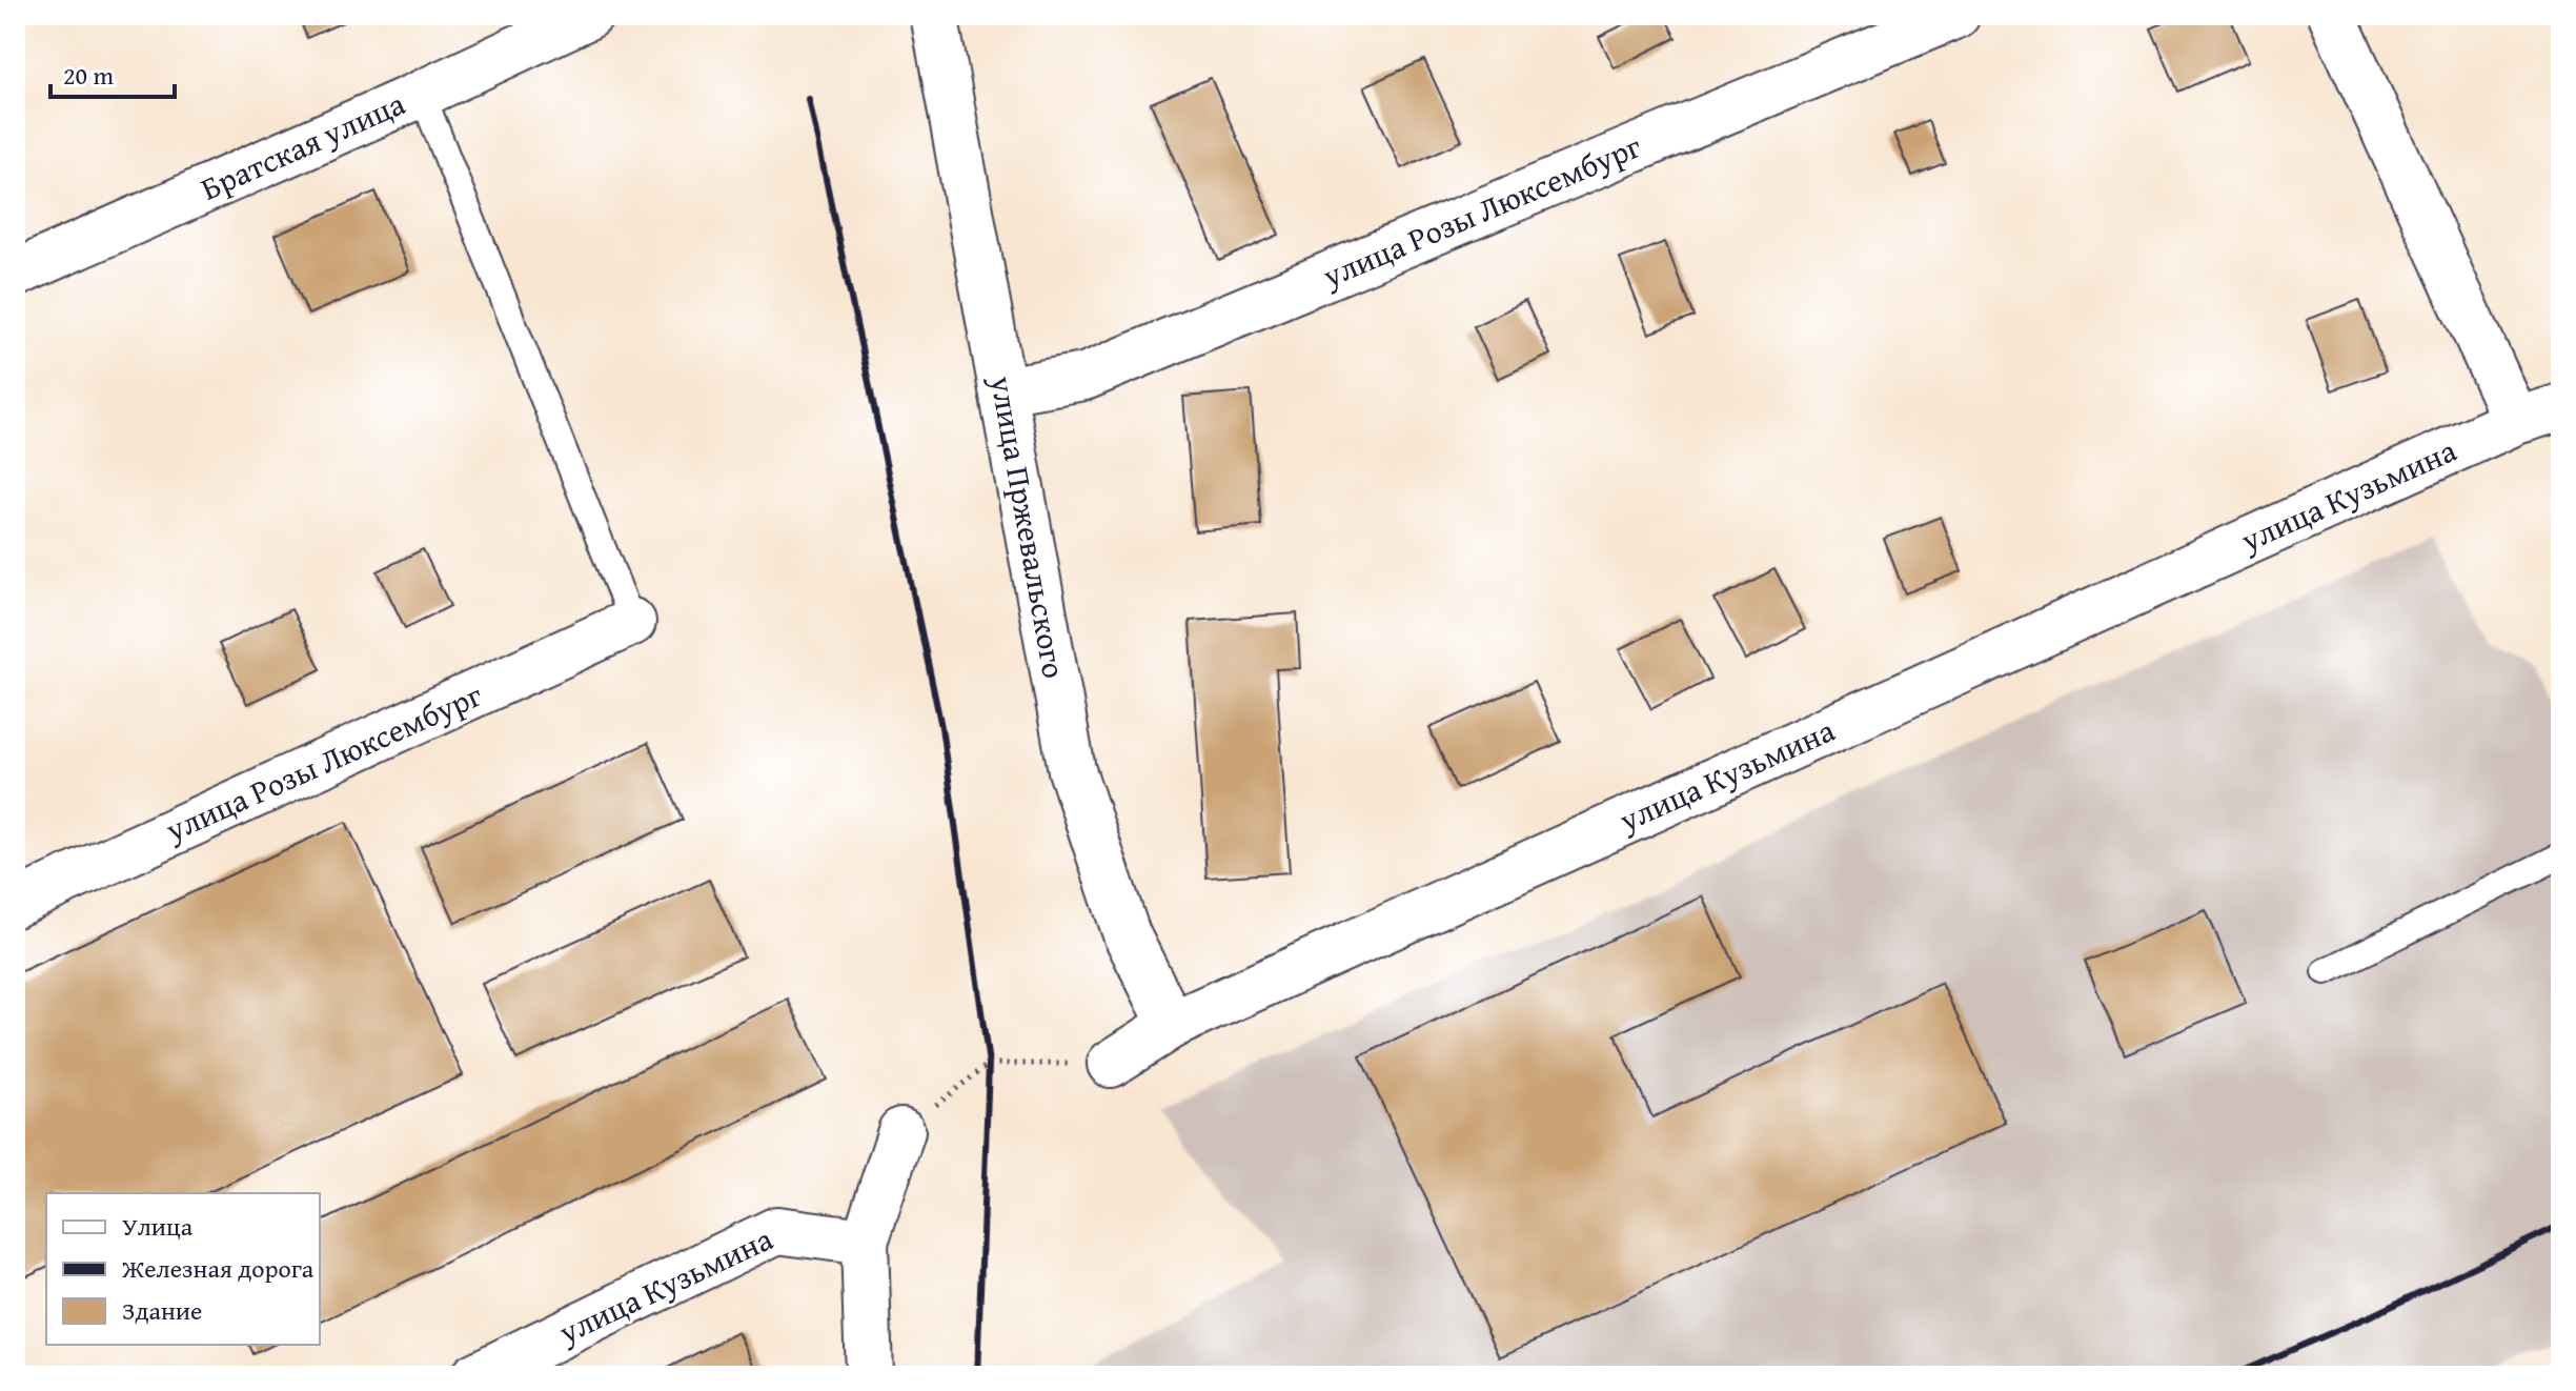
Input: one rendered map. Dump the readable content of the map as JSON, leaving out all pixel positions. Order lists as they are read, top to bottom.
{
  "streets": {
    "street": [
      "Братская улица",
      "улица Розы Люксембург",
      "улица Кузьмина",
      "улица Пржевальского"
    ]
  },
  "crossings": [
    ["улица Розы Люксембург", "улица Пржевальского"],
    ["улица Кузьмина", "улица Пржевальского"]
  ],
  "legend": ["Улица", "Железная дорога", "Здание"],
  "scale_bar": "20 m"
}
